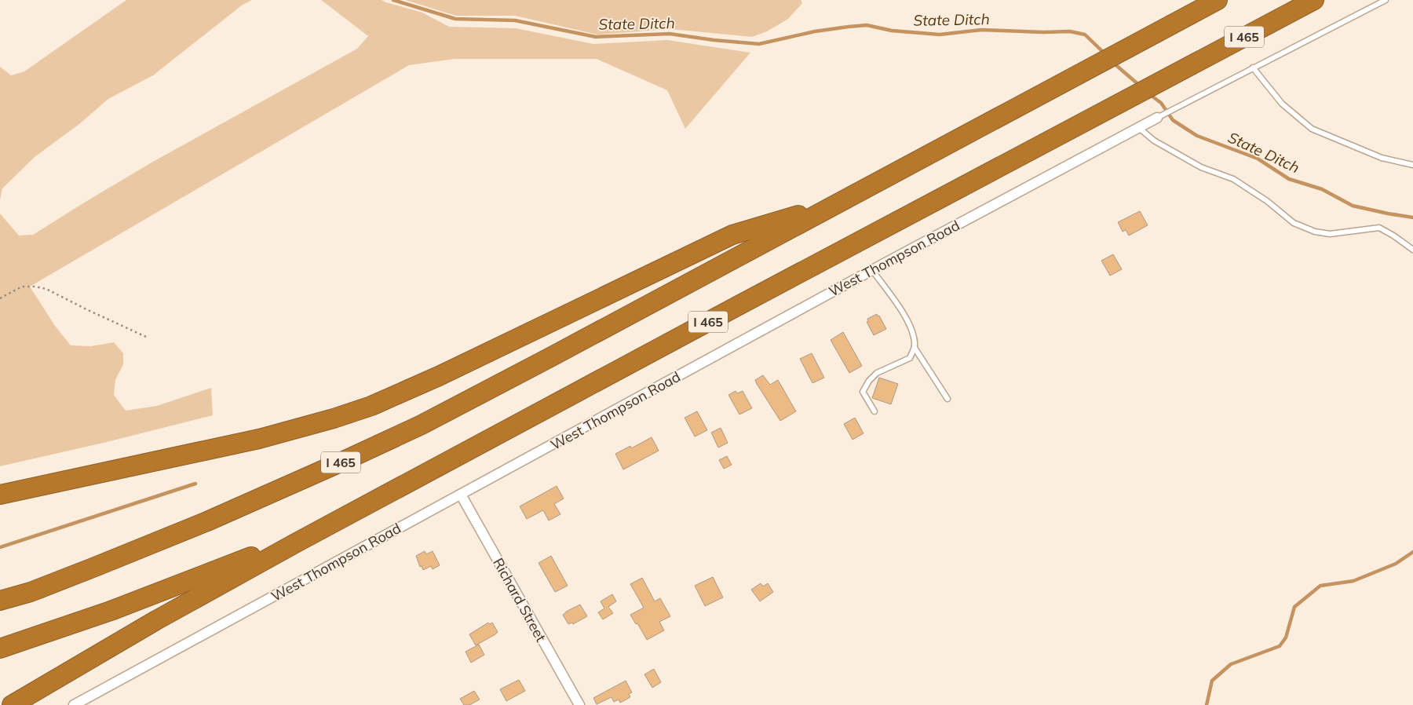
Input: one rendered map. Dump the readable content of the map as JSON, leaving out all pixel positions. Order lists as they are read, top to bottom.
{
  "streets": {
    "highway": ["I 465"],
    "street": ["West Thompson Road", "Richard Street"]
  },
  "crossings": [
    ["West Thompson Road", "Richard Street"]
  ],
  "water": ["State Ditch"]
}
